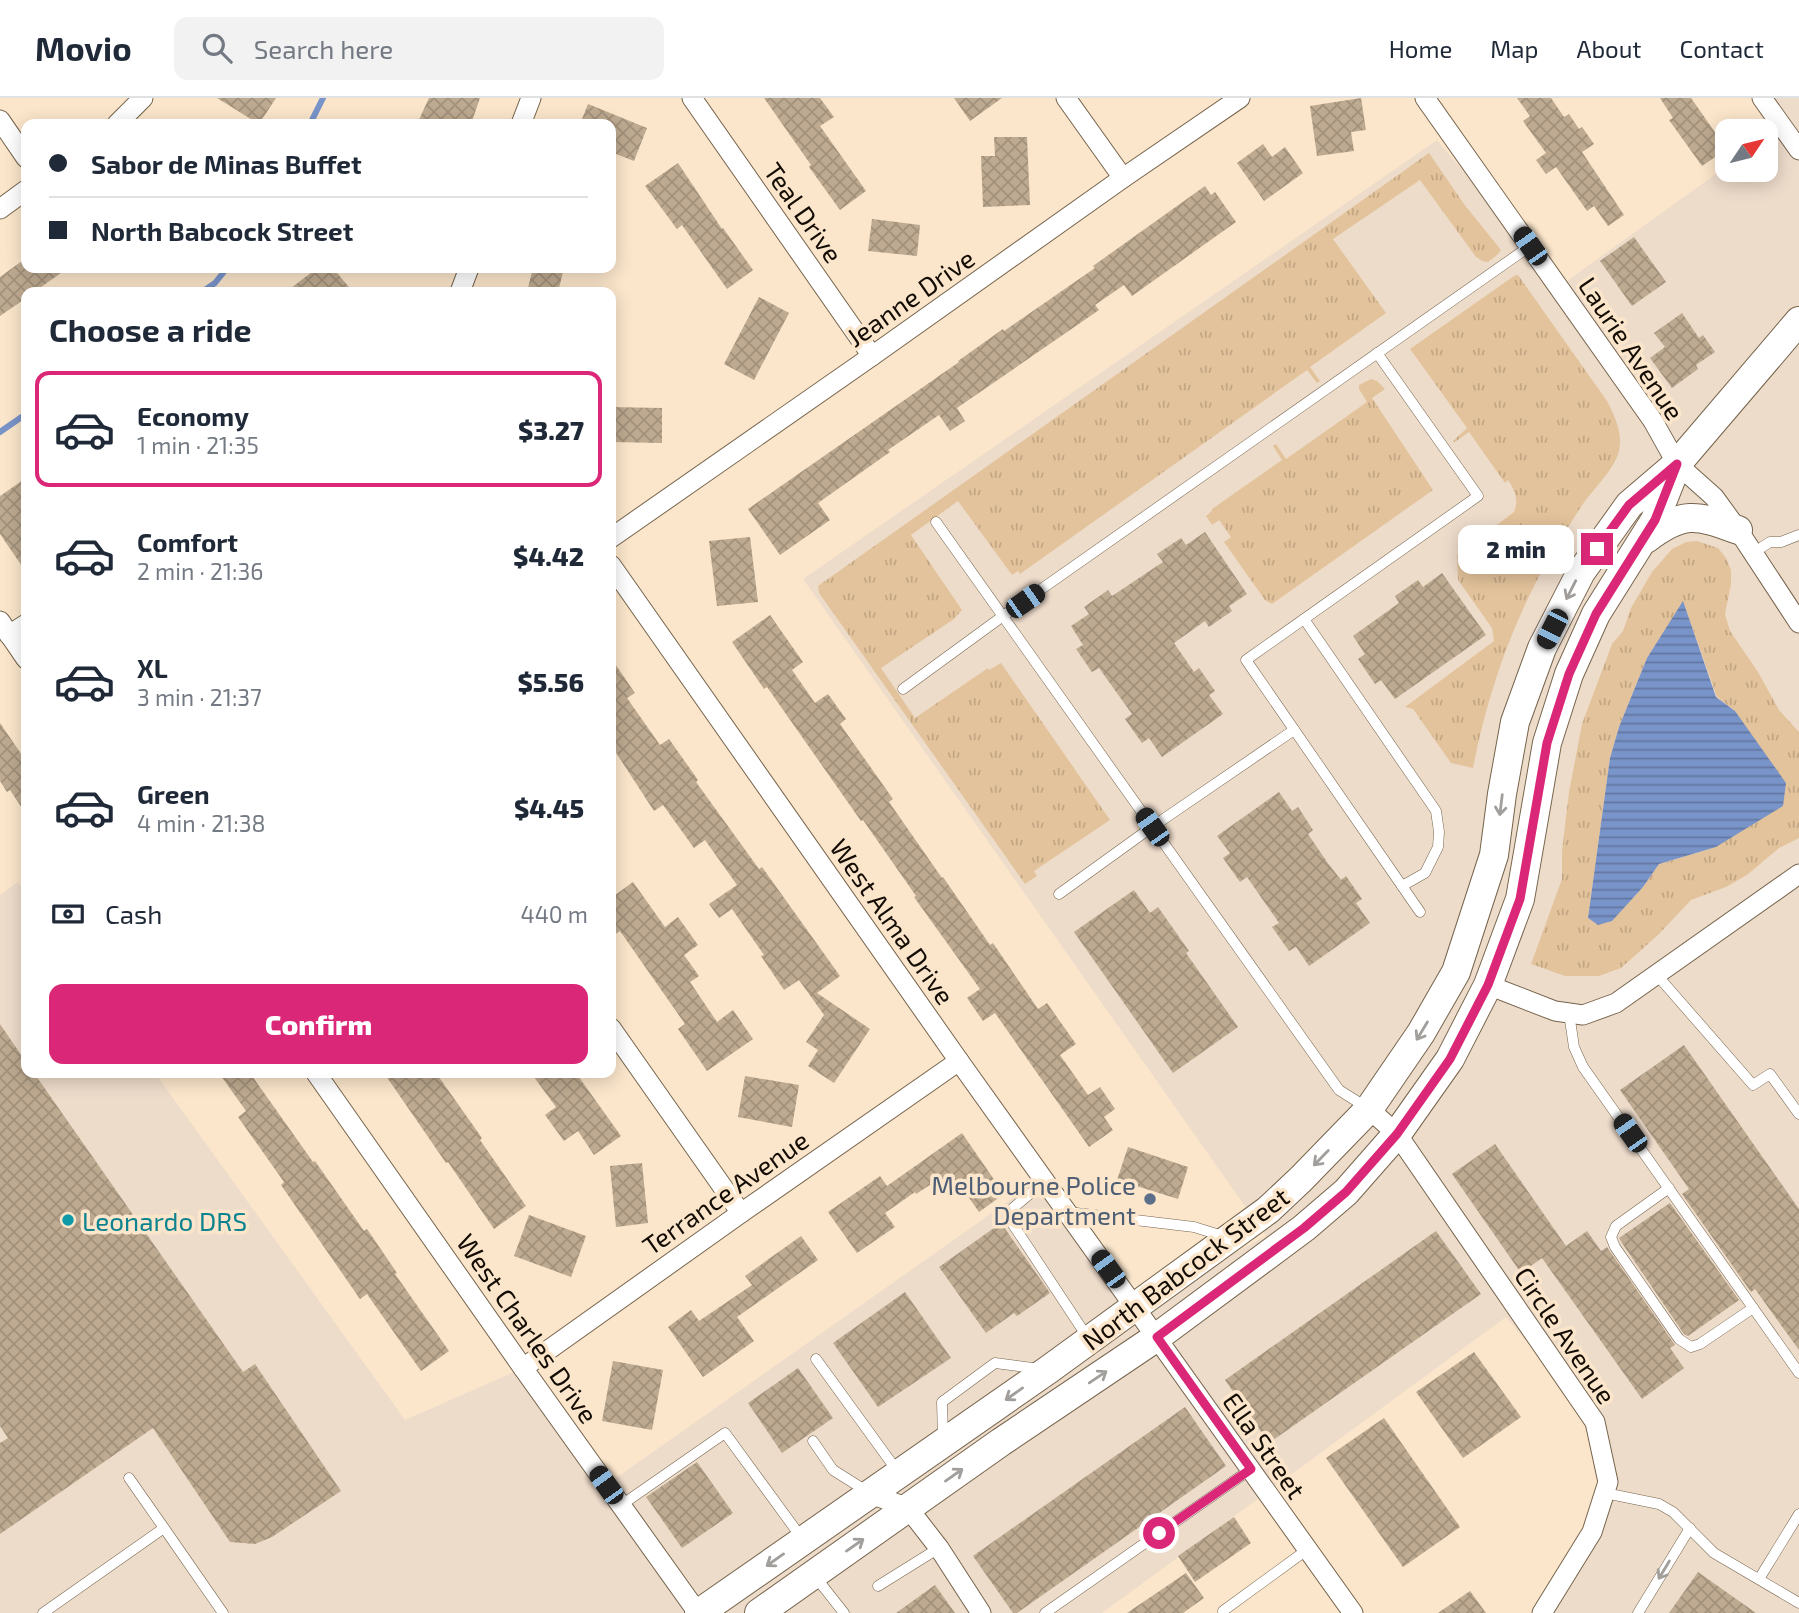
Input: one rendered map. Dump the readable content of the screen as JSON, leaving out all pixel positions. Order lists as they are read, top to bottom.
{
  "streets": {
    "main road": ["North Babcock Street"],
    "street": [
      "Teal Drive",
      "Jeanne Drive",
      "Laurie Avenue",
      "West Alma Drive",
      "Terrance Avenue",
      "West Charles Drive",
      "Circle Avenue",
      "Ella Street"
    ]
  },
  "crossings": [
    ["Teal Drive", "Jeanne Drive"],
    ["Laurie Avenue", "North Babcock Street"],
    ["West Alma Drive", "Terrance Avenue"],
    ["West Alma Drive", "North Babcock Street"],
    ["West Alma Drive", "Ella Street"],
    ["Terrance Avenue", "West Charles Drive"],
    ["North Babcock Street", "West Charles Drive"],
    ["North Babcock Street", "Circle Avenue"],
    ["North Babcock Street", "Ella Street"]
  ],
  "places": ["Melbourne Police Department", "Leonardo DRS"],
  "north": "top right",
  "page": {
    "header": "Movio",
    "search": "Search here",
    "nav": [
      "Home",
      "Map",
      "About",
      "Contact"
    ],
    "banner": ["Sabor de Minas Buffet", "North Babcock Street"],
    "heading": "Choose a ride",
    "list": [
      {
        "name": "Economy",
        "note": "1 min · 21:35",
        "value": "$3.27"
      },
      {
        "name": "Comfort",
        "note": "2 min · 21:36",
        "value": "$4.42"
      },
      {
        "name": "XL",
        "note": "3 min · 21:37",
        "value": "$5.56"
      },
      {
        "name": "Green",
        "note": "4 min · 21:38",
        "value": "$4.45"
      }
    ],
    "bubble": "2 min",
    "pay": ["Cash", "440 m"],
    "buttons": "Confirm"
  }
}
